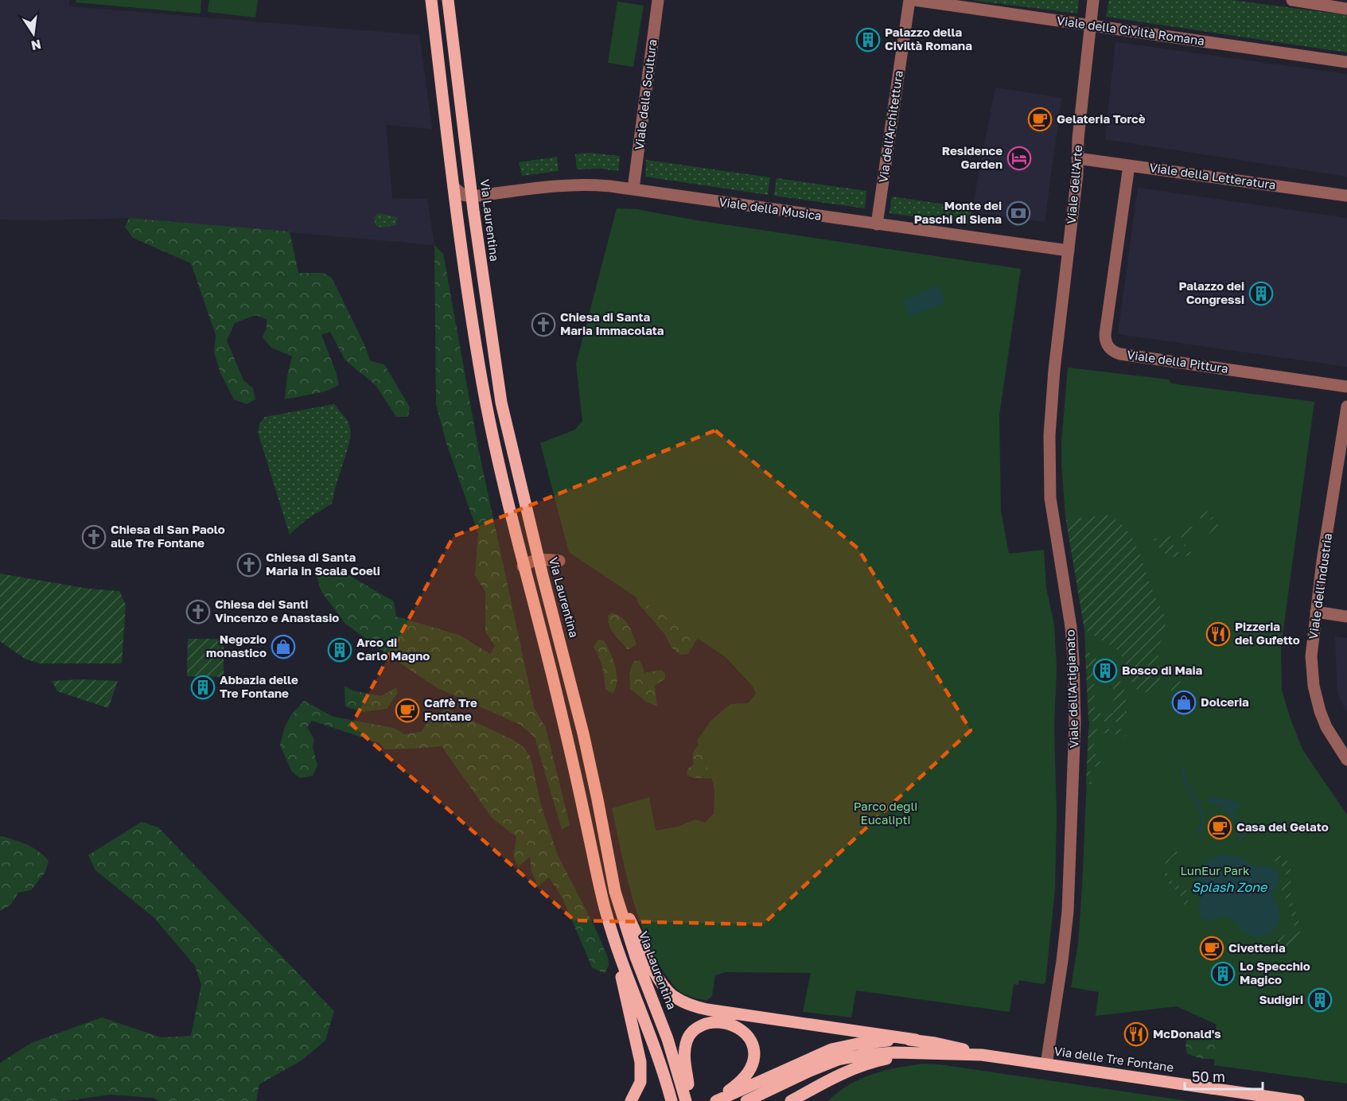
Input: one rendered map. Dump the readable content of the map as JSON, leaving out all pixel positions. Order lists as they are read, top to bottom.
{
  "streets": {
    "main road": ["Via Laurentina", "Via delle Tre Fontane"],
    "street": [
      "Viale della Civiltà Romana",
      "Viale della Scultura",
      "Via dell'Architettura",
      "Viale della Letteratura",
      "Viale dell'Arte",
      "Viale della Musica",
      "Viale della Pittura",
      "Viale dell'Industria",
      "Viale dell'Artigianato"
    ]
  },
  "crossings": [
    ["Viale della Civiltà Romana", "Viale dell'Arte"],
    ["Viale della Scultura", "Viale della Musica"],
    ["Via dell'Architettura", "Viale della Musica"],
    ["Viale della Letteratura", "Viale dell'Arte"],
    ["Viale della Letteratura", "Viale della Pittura"],
    ["Viale dell'Arte", "Viale della Musica"],
    ["Viale dell'Arte", "Viale dell'Artigianato"],
    ["Viale della Musica", "Via Laurentina"],
    ["Viale dell'Artigianato", "Via delle Tre Fontane"]
  ],
  "water": ["Splash Zone"],
  "parks": ["Parco degli Eucalipti", "LunEur Park"],
  "places": {
    "building": [
      "Palazzo della Civiltà Romana",
      "Palazzo dei Congressi",
      "Arco di Carlo Magno",
      "Bosco di Maia",
      "Abbazia delle Tre Fontane",
      "Lo Specchio Magico",
      "Sudigiri"
    ],
    "cafe": [
      "Gelateria Torcè",
      "Caffè Tre Fontane",
      "Casa del Gelato",
      "Civetteria"
    ],
    "hotel": ["Residence Garden"],
    "bank": ["Monte dei Paschi di Siena"],
    "church": [
      "Chiesa di Santa Maria Immacolata",
      "Chiesa di San Paolo alle Tre Fontane",
      "Chiesa di Santa Maria in Scala Coeli",
      "Chiesa dei Santi Vincenzo e Anastasio"
    ],
    "restaurant": ["Pizzeria del Gufetto", "McDonald's"],
    "shop": ["Negozio monastico", "Dolceria"]
  },
  "scale_bar": "50 m",
  "north": "bottom"
}
